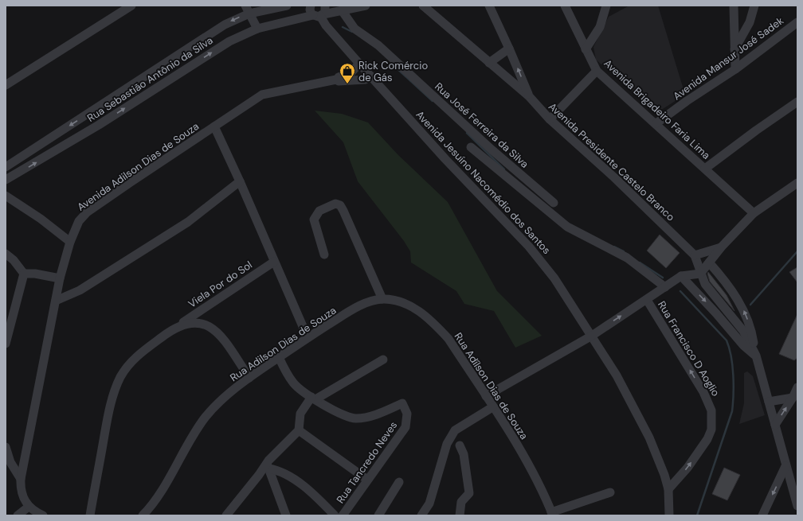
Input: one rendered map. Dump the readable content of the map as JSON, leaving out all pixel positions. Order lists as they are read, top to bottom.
{
  "streets": {
    "street": [
      "Avenida Mansur José Sadek",
      "Rua Sebastião Antônio da Silva",
      "Avenida Brigadeiro Faria Lima",
      "Rua José Ferreira da Silva",
      "Avenida Presidente Castelo Branco",
      "Avenida Adilson Dias de Souza",
      "Avenida Jesuíno Nacomédio dos Santos",
      "Viela Por do Sol",
      "Rua Adilson Dias de Souza",
      "Rua Francisco D Aoglio",
      "Rua Adílson Dias de Souza",
      "Rua Tancredo Neves"
    ]
  },
  "crossings": [
    ["Avenida Mansur José Sadek", "Avenida Brigadeiro Faria Lima"],
    ["Rua Sebastião Antônio da Silva", "Rua José Ferreira da Silva"],
    ["Rua Sebastião Antônio da Silva", "Avenida Jesuíno Nacomédio dos Santos"],
    ["Avenida Adilson Dias de Souza", "Avenida Jesuíno Nacomédio dos Santos"],
    ["Avenida Jesuíno Nacomédio dos Santos", "Rua Francisco D Aoglio"],
    ["Rua Adilson Dias de Souza", "Rua Adílson Dias de Souza"]
  ],
  "one_way": ["Rua Francisco D Aoglio"],
  "places": {
    "shop": ["Rick Comércio de Gás"]
  }
}
